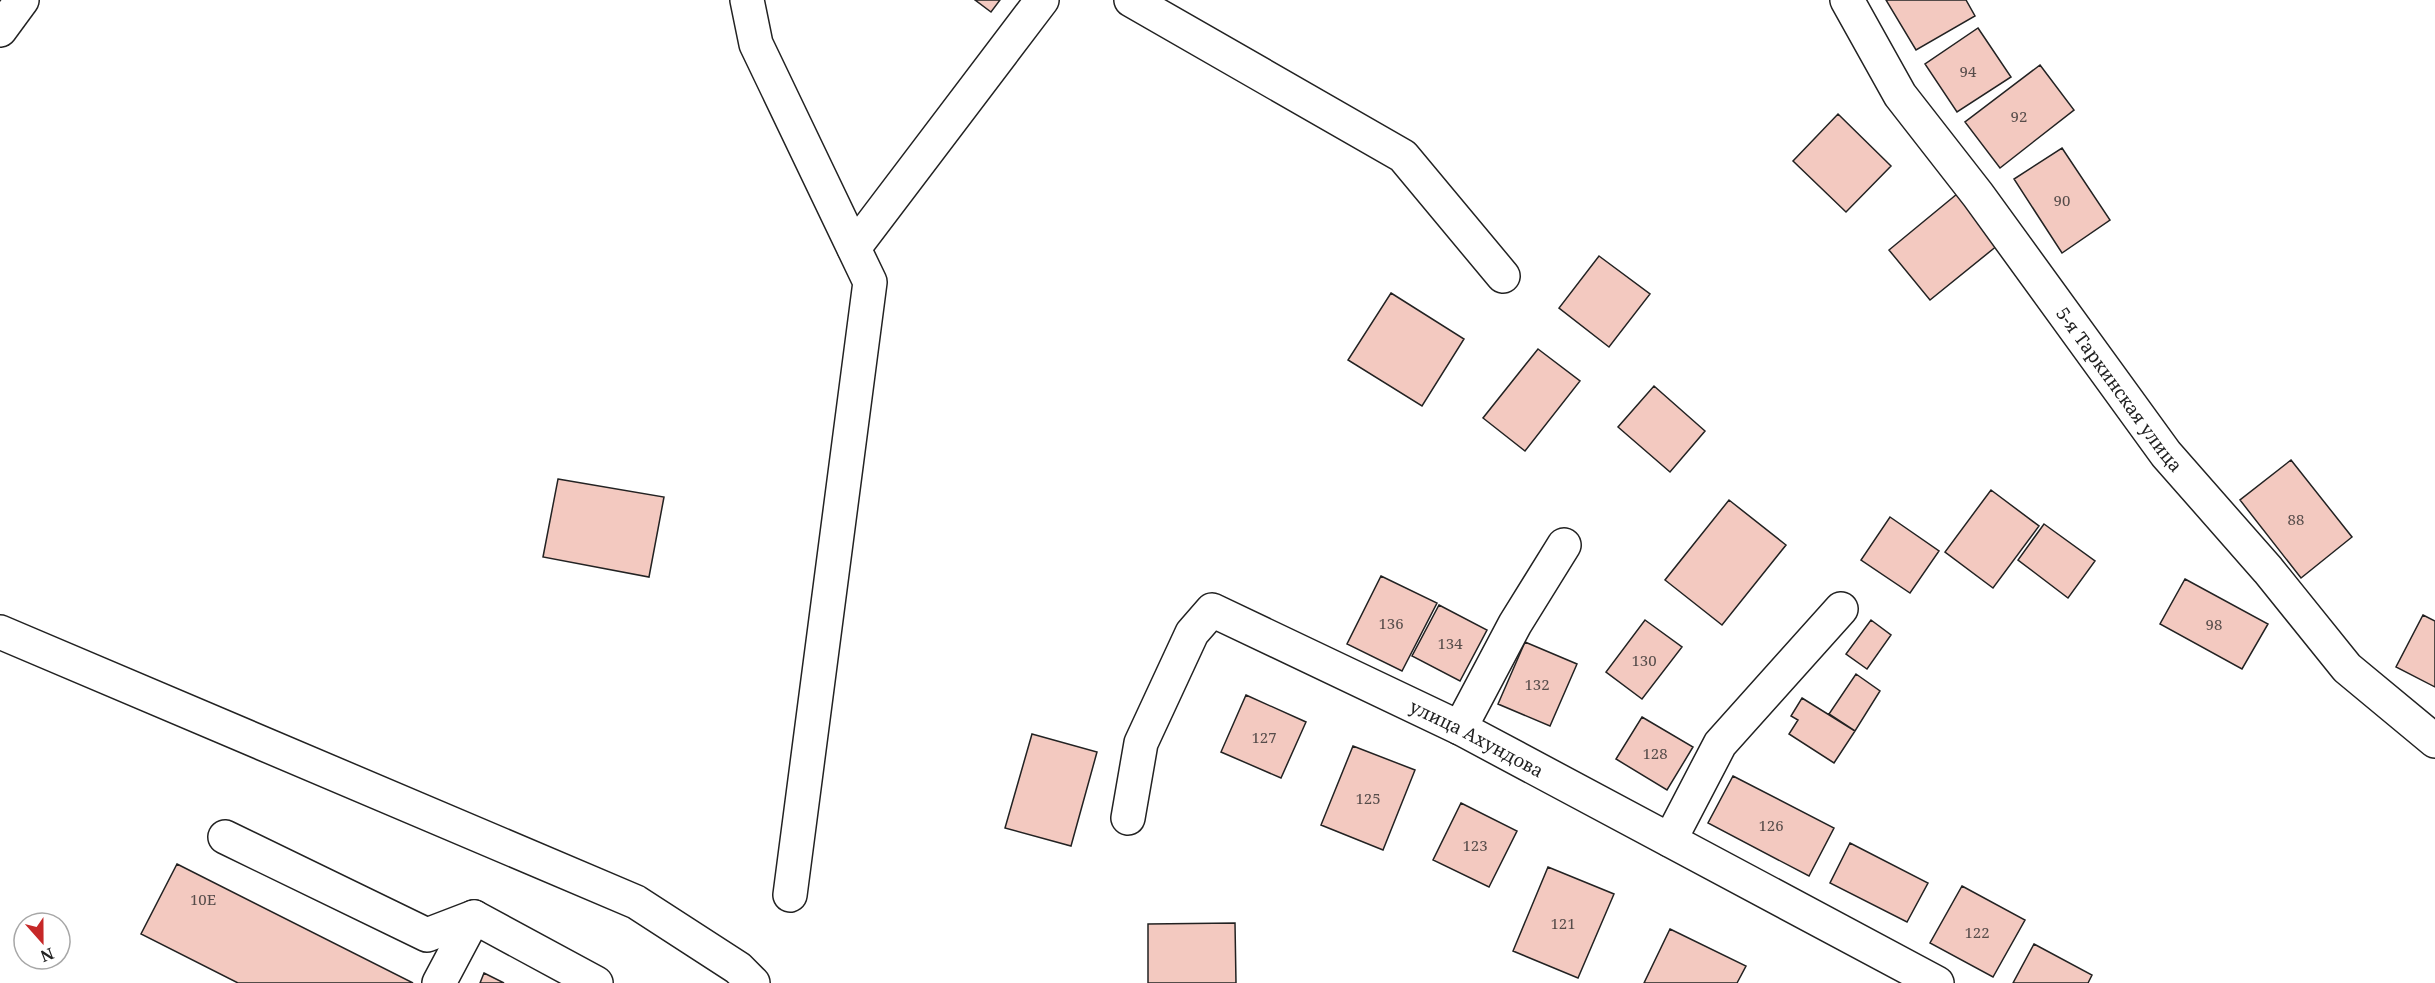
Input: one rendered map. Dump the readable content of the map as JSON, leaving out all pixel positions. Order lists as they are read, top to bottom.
{
  "streets": {
    "street": ["5-я Таркинская улица", "улица Ахундова"]
  },
  "house_numbers": [
    "94",
    "92",
    "90",
    "88",
    "136",
    "98",
    "134",
    "130",
    "132",
    "127",
    "128",
    "125",
    "126",
    "123",
    "10Е",
    "121",
    "122"
  ],
  "north": "bottom"
}
